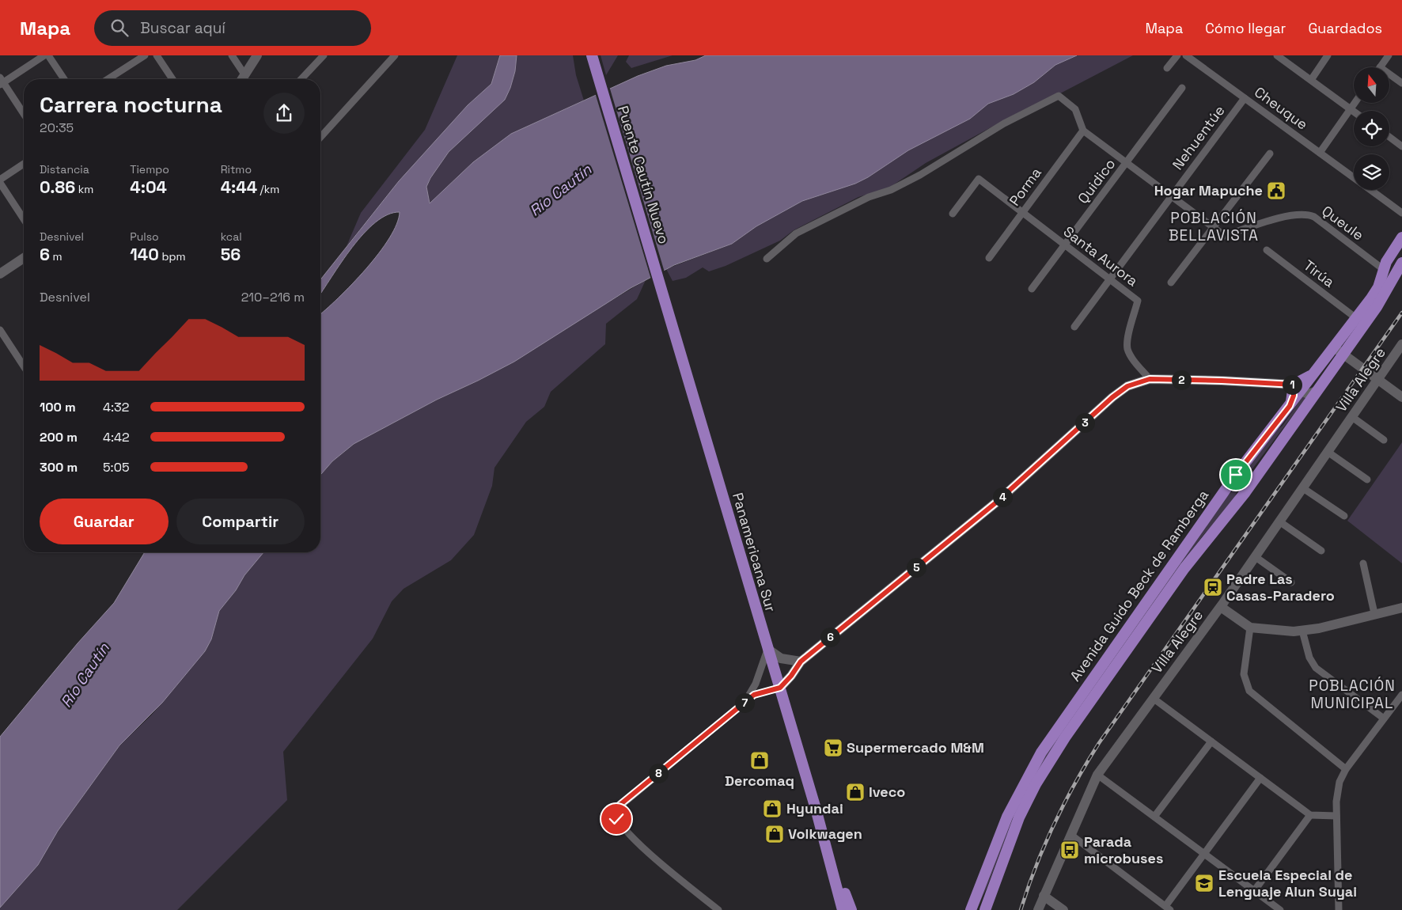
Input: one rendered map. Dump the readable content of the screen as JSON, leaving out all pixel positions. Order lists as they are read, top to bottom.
{
  "streets": {
    "main road": ["Puente Cautín Nuevo", "Panamericana Sur", "Avenida Guido Beck de Ramberga"],
    "street": [
      "Cheuque",
      "Nehuentúe",
      "Quidico",
      "Porma",
      "Queule",
      "Santa Aurora",
      "Tirúa",
      "Villa Alegre"
    ]
  },
  "crossings": [
    ["Cheuque", "Nehuentúe"],
    ["Nehuentúe", "Queule"],
    ["Nehuentúe", "Santa Aurora"],
    ["Puente Cautín Nuevo", "Panamericana Sur"],
    ["Quidico", "Queule"],
    ["Quidico", "Santa Aurora"],
    ["Porma", "Queule"],
    ["Porma", "Santa Aurora"],
    ["Queule", "Avenida Guido Beck de Ramberga"],
    ["Tirúa", "Avenida Guido Beck de Ramberga"]
  ],
  "districts": ["POBLACIÓN BELLAVISTA", "POBLACIÓN MUNICIPAL"],
  "water": ["Río Cautín"],
  "places": {
    "public building": ["Hogar Mapuche"],
    "station": ["Padre Las Casas-Paradero"],
    "supermarket": ["Supermercado M&M"],
    "shop": [
      "Dercomaq",
      "Iveco",
      "Hyundai",
      "Volkwagen"
    ],
    "bus stop": ["Parada microbuses"],
    "school or university": ["Escuela Especial de Lenguaje Alun Suyai"]
  },
  "north": "top",
  "page": {
    "header": "Mapa",
    "search": "Buscar aquí",
    "nav": ["Mapa", "Cómo llegar", "Guardados"],
    "heading": ["Carrera nocturna", "20:35"],
    "stats": [
      ["Distancia", "0.86 km"],
      ["Tiempo", "4:04"],
      ["Ritmo", "4:44 /km"],
      ["Desnivel", "6 m"],
      ["Pulso", "140 bpm"],
      ["kcal", "56"]
    ],
    "chart": ["Desnivel", "210–216 m"],
    "pins": [
      "2",
      "1",
      "3",
      "4",
      "5",
      "6",
      "7",
      "8"
    ],
    "list": [
      {
        "name": "100 m",
        "note": "4:32"
      },
      {
        "name": "200 m",
        "note": "4:42"
      },
      {
        "name": "300 m",
        "note": "5:05"
      }
    ],
    "buttons": ["Guardar", "Compartir"]
  }
}
